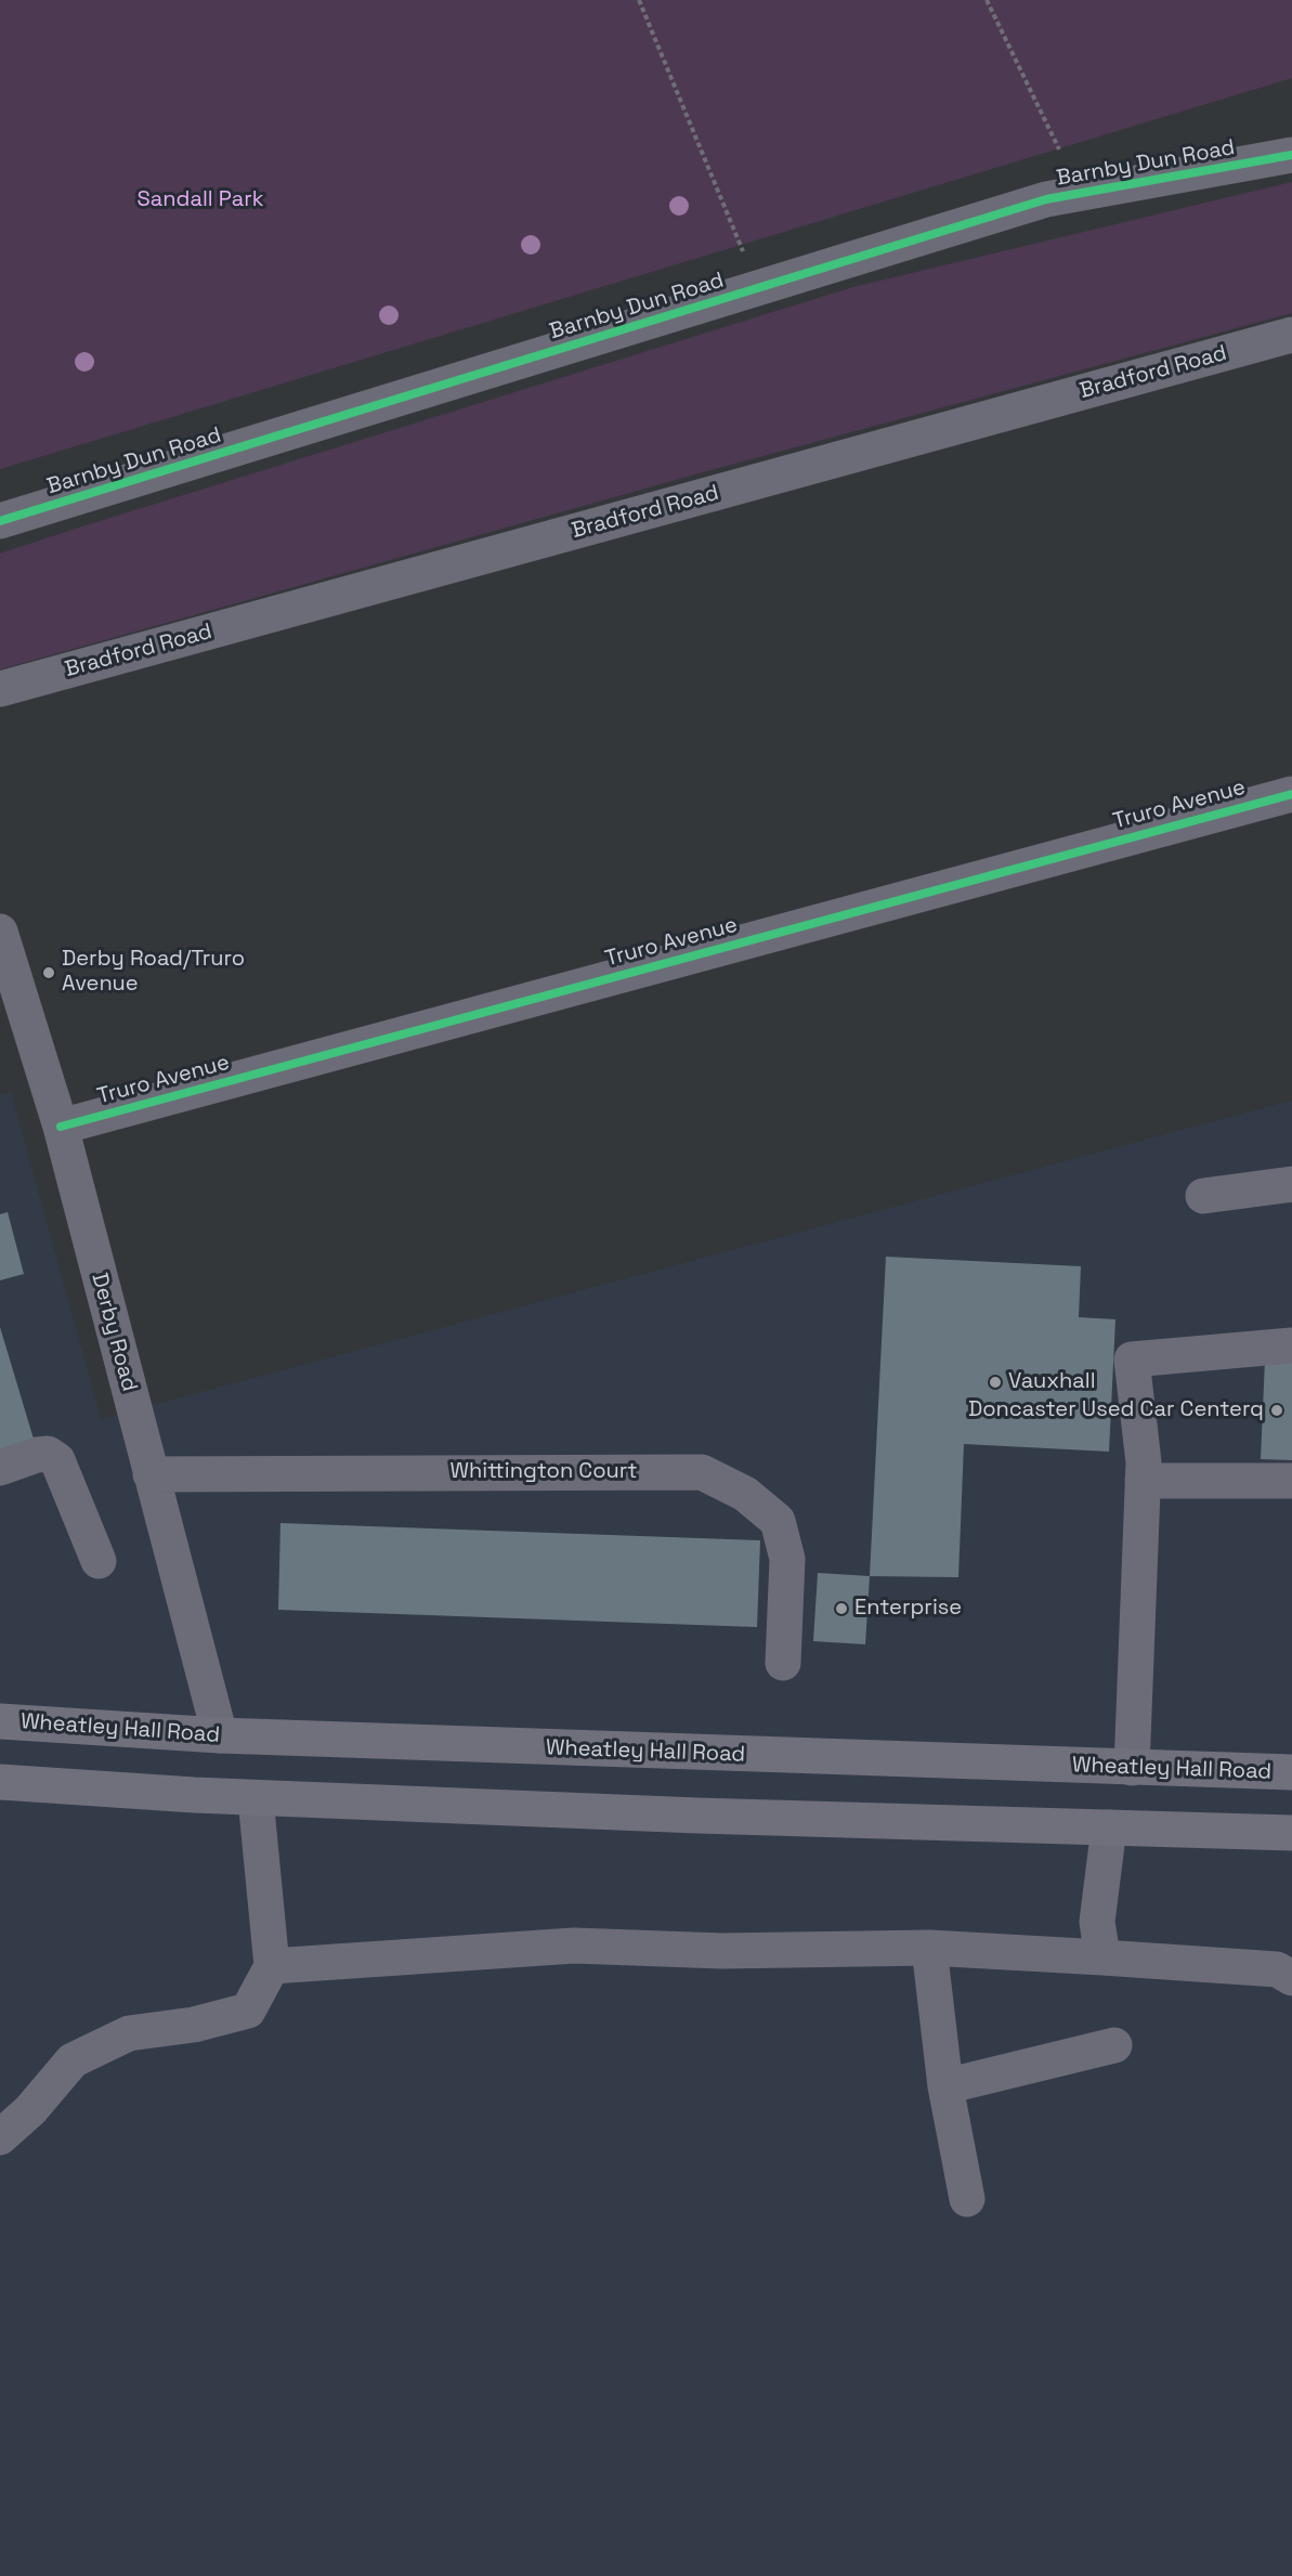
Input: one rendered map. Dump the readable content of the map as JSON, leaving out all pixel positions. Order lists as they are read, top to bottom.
{
  "streets": {
    "highway": ["Wheatley Hall Road"],
    "street": [
      "Barnby Dun Road",
      "Bradford Road",
      "Truro Avenue",
      "Derby Road",
      "Whittington Court"
    ]
  },
  "crossings": [
    ["Truro Avenue", "Derby Road"],
    ["Derby Road", "Whittington Court"],
    ["Derby Road", "Wheatley Hall Road"]
  ],
  "parks": ["Sandall Park"],
  "places": [
    "Derby Road/Truro Avenue",
    "Vauxhall",
    "Doncaster Used Car Centerq",
    "Enterprise"
  ]
}
